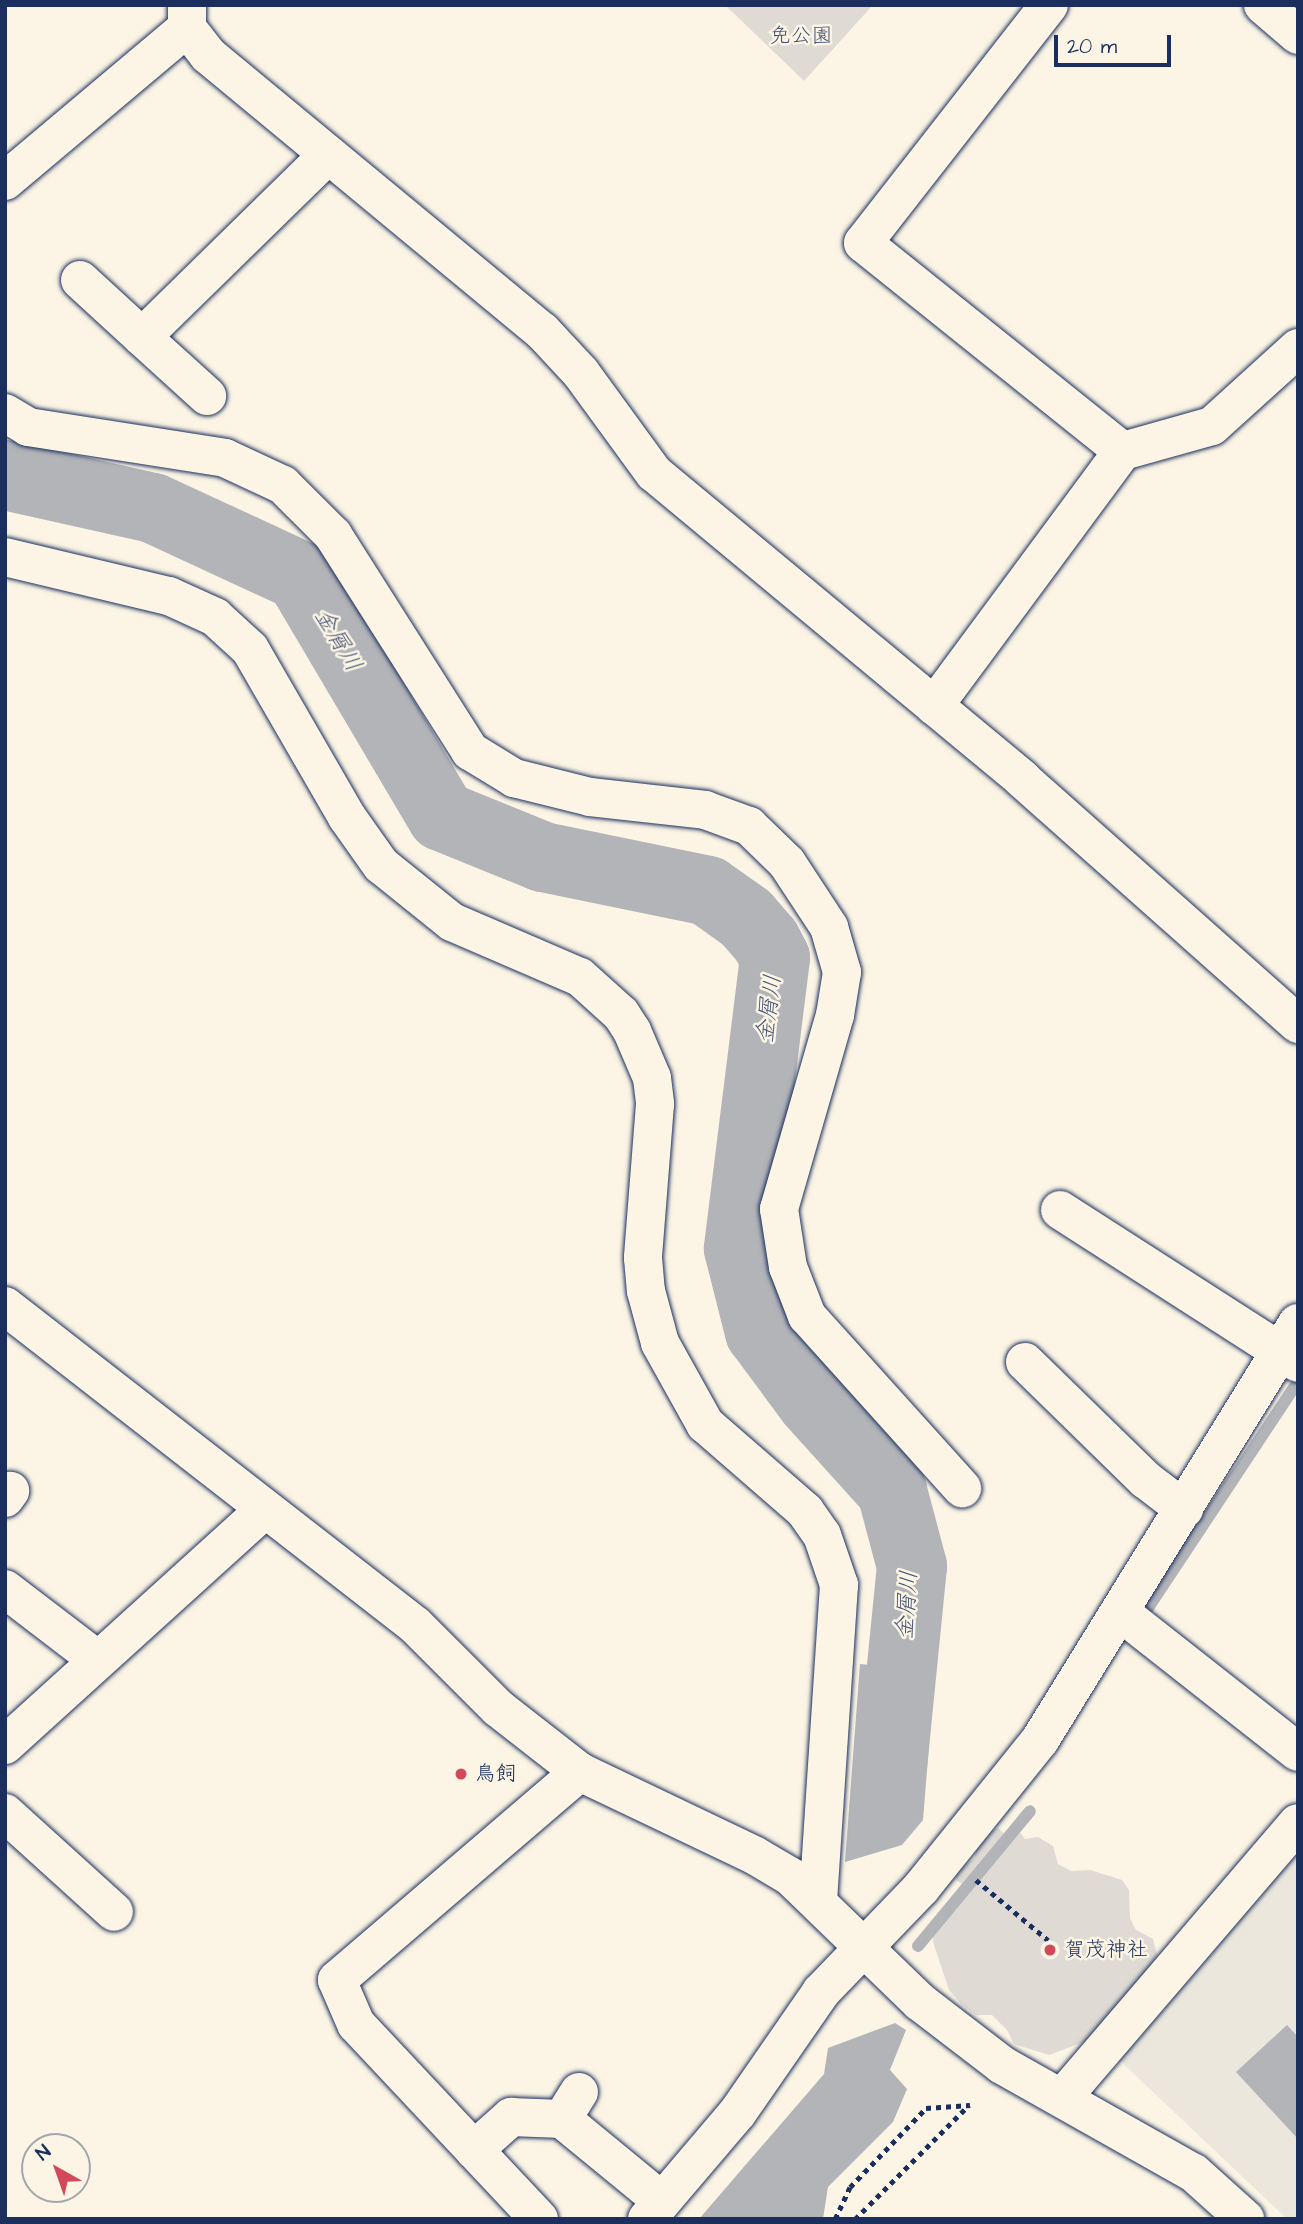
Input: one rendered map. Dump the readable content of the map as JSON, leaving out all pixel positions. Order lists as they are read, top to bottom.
{
  "water": ["金屑川"],
  "parks": ["免公園"],
  "places": ["鳥飼", "賀茂神社"],
  "scale_bar": "20 m",
  "north": "top left"
}
